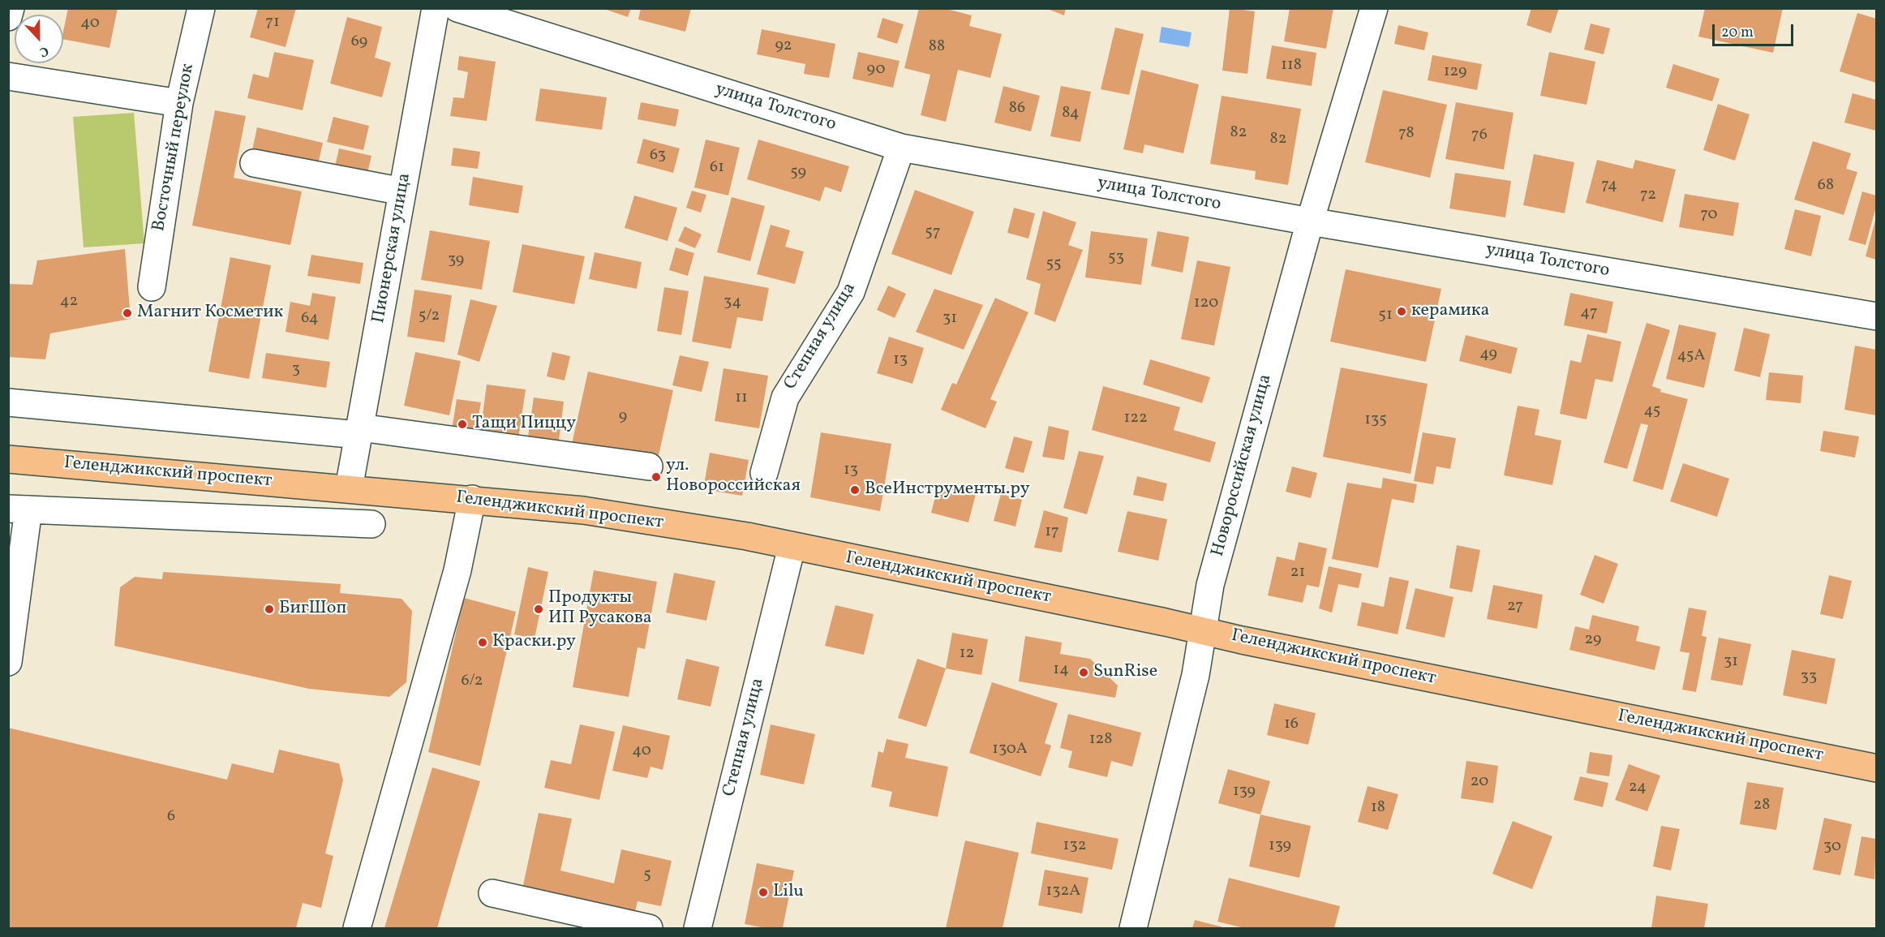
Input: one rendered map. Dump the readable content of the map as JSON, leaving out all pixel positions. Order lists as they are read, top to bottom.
{
  "streets": {
    "main road": ["Геленджикский проспект"],
    "street": [
      "улица Толстого",
      "Восточный переулок",
      "Пионерская улица",
      "Степная улица",
      "Новороссийская улица"
    ]
  },
  "crossings": [
    ["улица Толстого", "Степная улица"],
    ["улица Толстого", "Новороссийская улица"],
    ["Пионерская улица", "Геленджикский проспект"],
    ["Степная улица", "Геленджикский проспект"],
    ["Новороссийская улица", "Геленджикский проспект"]
  ],
  "places": [
    "керамика",
    "Магнит Косметик",
    "Тащи Пиццу",
    "ул. Новороссийская",
    "ВсеИнструменты.ру",
    "БигШоп",
    "Продукты ИП Русакова",
    "Краски.ру",
    "SunRise",
    "Lilu"
  ],
  "house_numbers": [
    "71",
    "40",
    "69",
    "92",
    "88",
    "118",
    "90",
    "129",
    "86",
    "84",
    "82",
    "78",
    "76",
    "82",
    "63",
    "61",
    "59",
    "74",
    "68",
    "72",
    "70",
    "57",
    "53",
    "39",
    "55",
    "42",
    "34",
    "120",
    "47",
    "51",
    "5/2",
    "64",
    "31",
    "49",
    "45А",
    "13",
    "3",
    "11",
    "45",
    "9",
    "122",
    "135",
    "13",
    "17",
    "21",
    "27",
    "29",
    "12",
    "31",
    "14",
    "33",
    "6/2",
    "16",
    "128",
    "130А",
    "40",
    "20",
    "24",
    "139",
    "28",
    "18",
    "6",
    "132",
    "139",
    "30",
    "5",
    "132А"
  ],
  "scale_bar": "20 m",
  "north": "bottom"
}
